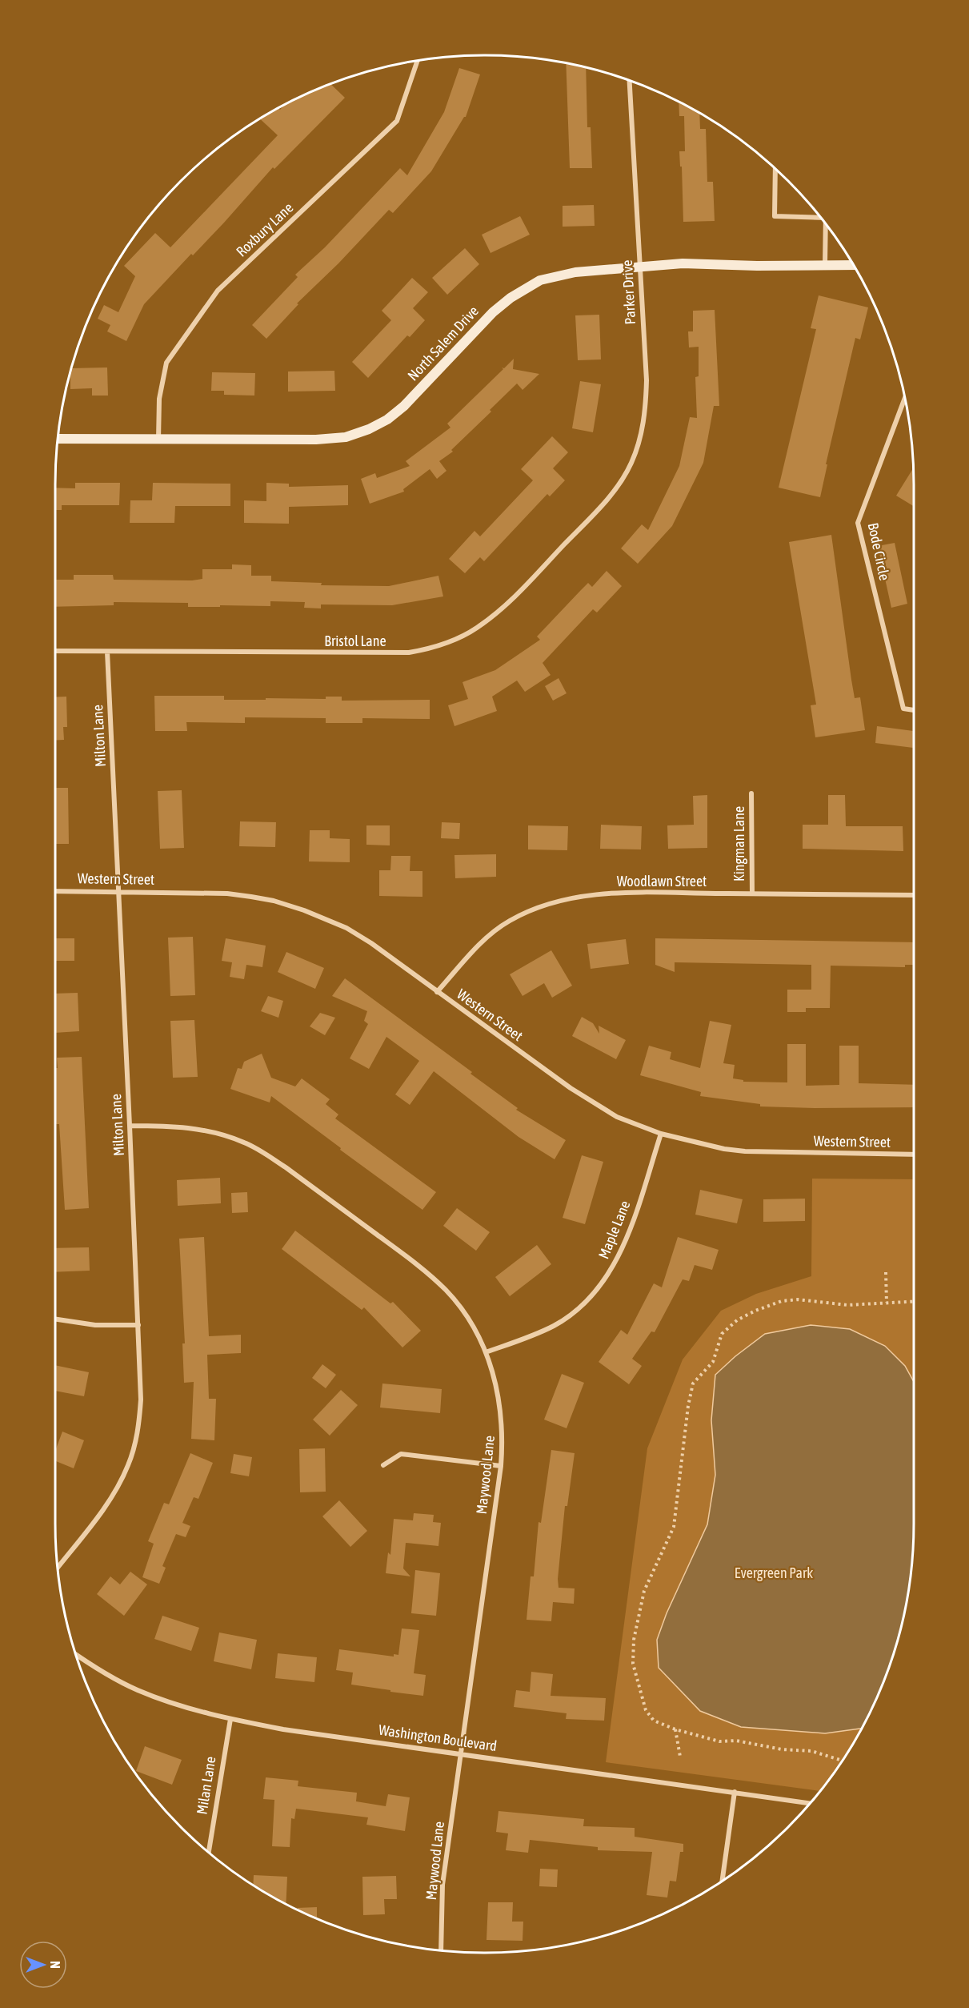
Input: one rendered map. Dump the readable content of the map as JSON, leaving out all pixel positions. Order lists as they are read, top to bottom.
{
  "streets": {
    "street": [
      "Roxbury Lane",
      "Parker Drive",
      "North Salem Drive",
      "Bode Circle",
      "Bristol Lane",
      "Milton Lane",
      "Kingman Lane",
      "Western Street",
      "Woodlawn Street",
      "Maple Lane",
      "Maywood Lane",
      "Washington Boulevard",
      "Milan Lane"
    ]
  },
  "crossings": [
    ["Roxbury Lane", "North Salem Drive"],
    ["Parker Drive", "North Salem Drive"],
    ["Parker Drive", "Bristol Lane"],
    ["Bristol Lane", "Milton Lane"],
    ["Milton Lane", "Western Street"],
    ["Milton Lane", "Maywood Lane"],
    ["Kingman Lane", "Woodlawn Street"],
    ["Western Street", "Woodlawn Street"],
    ["Western Street", "Maple Lane"],
    ["Maple Lane", "Maywood Lane"],
    ["Maywood Lane", "Washington Boulevard"],
    ["Washington Boulevard", "Milan Lane"]
  ],
  "parks": ["Evergreen Park"],
  "north": "right"
}
